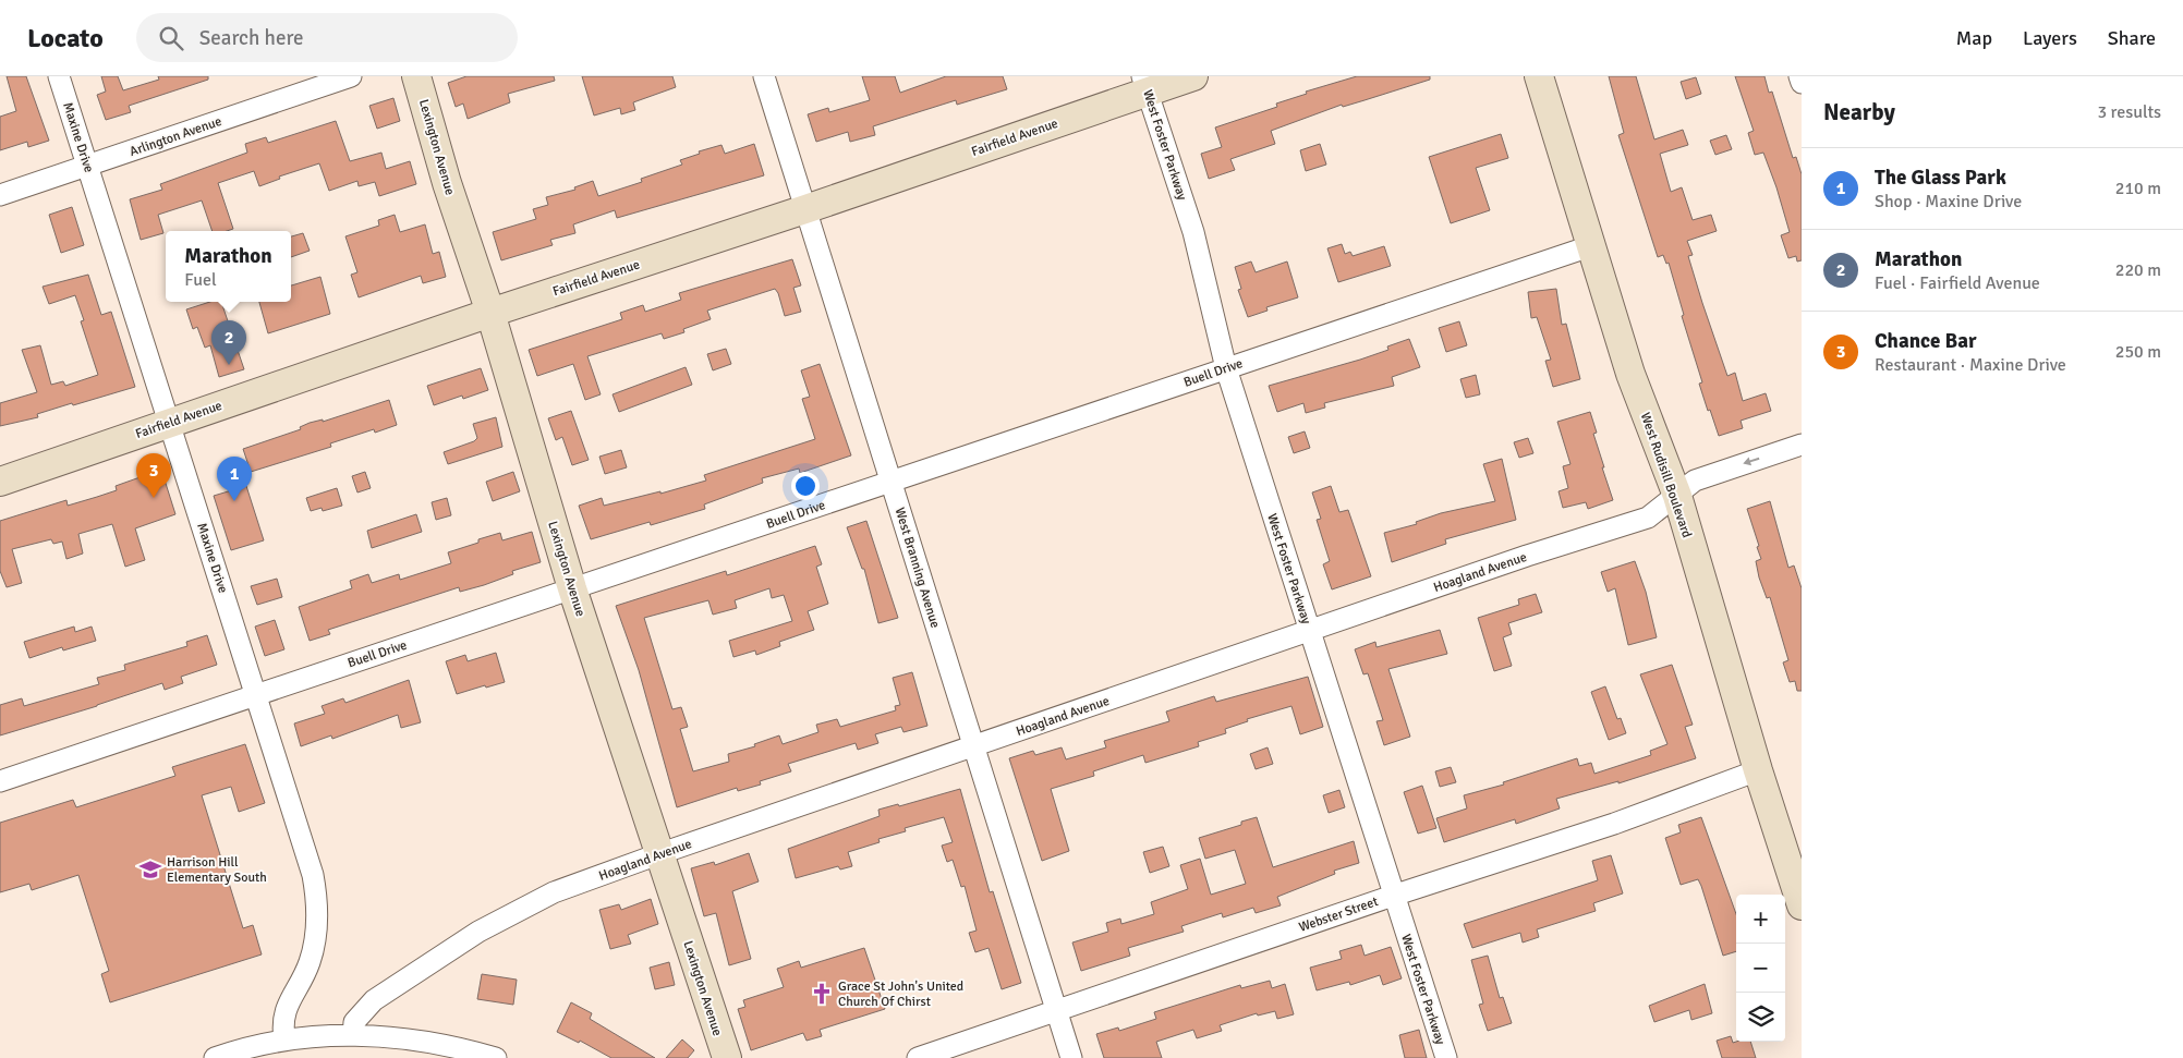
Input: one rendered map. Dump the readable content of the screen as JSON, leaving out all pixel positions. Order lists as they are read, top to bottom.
{
  "streets": {
    "street": [
      "Arlington Avenue",
      "Maxine Drive",
      "Fairfield Avenue",
      "West Foster Parkway",
      "Lexington Avenue",
      "Buell Drive",
      "West Rudisill Boulevard",
      "West Branning Avenue",
      "Hoagland Avenue",
      "Webster Street"
    ]
  },
  "crossings": [
    ["Arlington Avenue", "Maxine Drive"],
    ["Maxine Drive", "Fairfield Avenue"],
    ["Maxine Drive", "Buell Drive"],
    ["Fairfield Avenue", "West Foster Parkway"],
    ["Fairfield Avenue", "Lexington Avenue"],
    ["Fairfield Avenue", "West Branning Avenue"],
    ["West Foster Parkway", "Buell Drive"],
    ["West Foster Parkway", "Hoagland Avenue"],
    ["West Foster Parkway", "Webster Street"],
    ["Lexington Avenue", "Buell Drive"],
    ["Lexington Avenue", "Hoagland Avenue"],
    ["Buell Drive", "West Rudisill Boulevard"],
    ["Buell Drive", "West Branning Avenue"],
    ["West Rudisill Boulevard", "Hoagland Avenue"],
    ["West Rudisill Boulevard", "Webster Street"],
    ["West Branning Avenue", "Hoagland Avenue"],
    ["West Branning Avenue", "Webster Street"]
  ],
  "places": {
    "school or university": ["Harrison Hill Elementary South"],
    "church": ["Grace St John's United Church Of Chirst"]
  },
  "page": {
    "header": "Locato",
    "search": "Search here",
    "nav": ["Map", "Layers", "Share"],
    "heading": ["Nearby", "3 results"],
    "list": [
      {
        "mark": "1",
        "name": "The Glass Park",
        "note": "Shop · Maxine Drive",
        "value": "210 m"
      },
      {
        "mark": "2",
        "name": "Marathon",
        "note": "Fuel · Fairfield Avenue",
        "value": "220 m"
      },
      {
        "mark": "3",
        "name": "Chance Bar",
        "note": "Restaurant · Maxine Drive",
        "value": "250 m"
      }
    ],
    "popup": ["Marathon", "Fuel"],
    "pins": ["2", "3", "1"],
    "map_buttons": ["+", "−"]
  }
}
